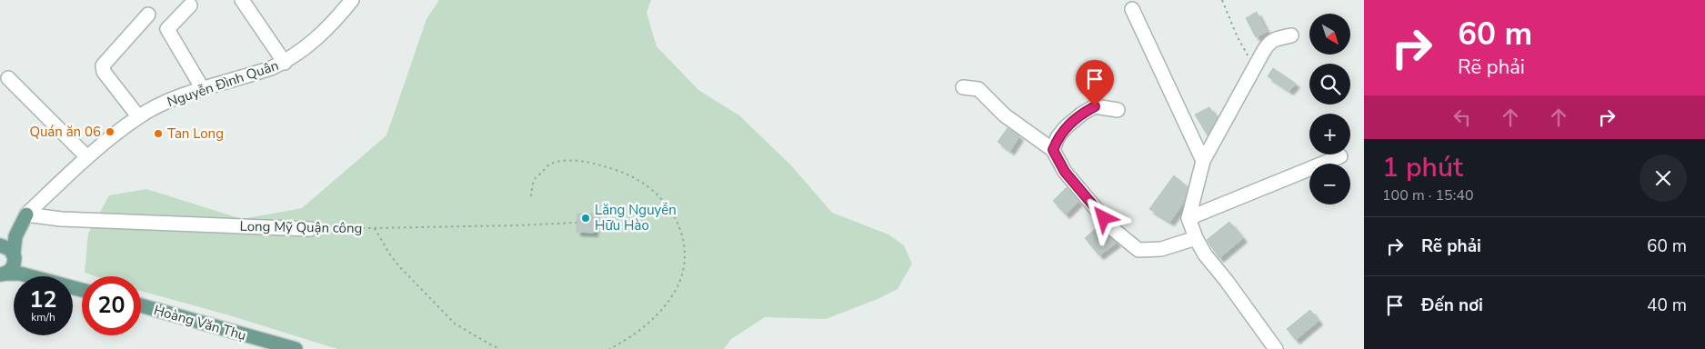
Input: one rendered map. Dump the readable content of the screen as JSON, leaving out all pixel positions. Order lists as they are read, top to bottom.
{
  "streets": {
    "main road": ["Hoàng Văn Thụ"],
    "street": ["Nguyễn Đình Quân", "Long Mỹ Quận công"]
  },
  "crossings": [
    ["Nguyễn Đình Quân", "Long Mỹ Quận công"]
  ],
  "places": ["Quán ăn 06", "Tan Long", "Lăng Nguyễn Hữu Hào"],
  "north": "bottom right",
  "page": {
    "turn": ["60 m", "Rẽ phải"],
    "map_buttons": ["+", "−"],
    "heading": ["1 phút", "100 m · 15:40"],
    "list": [
      {
        "name": "Rẽ phải",
        "value": "60 m"
      },
      {
        "name": "Đến nơi",
        "value": "40 m"
      }
    ],
    "speed": "12 km/h",
    "limit": "20"
  }
}
